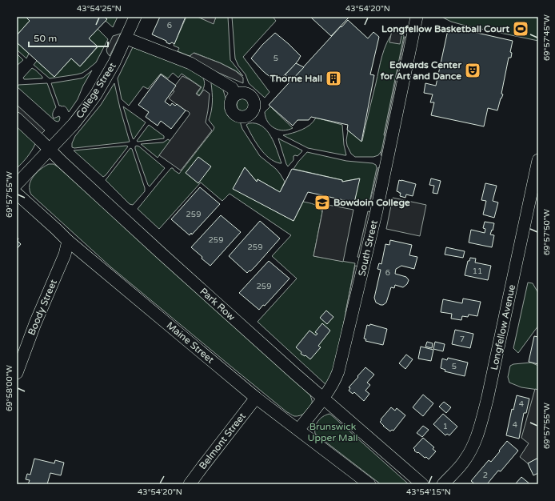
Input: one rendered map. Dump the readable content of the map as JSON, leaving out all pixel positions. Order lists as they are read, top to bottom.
{
  "streets": {
    "street": [
      "College Street",
      "South Street",
      "Park Row",
      "Boody Street",
      "Longfellow Avenue",
      "Maine Street",
      "Belmont Street"
    ]
  },
  "crossings": [
    ["College Street", "Park Row"],
    ["South Street", "Park Row"],
    ["South Street", "Maine Street"],
    ["Boody Street", "Maine Street"],
    ["Maine Street", "Belmont Street"]
  ],
  "parks": ["Brunswick Upper Mall"],
  "places": {
    "sports": ["Longfellow Basketball Court"],
    "theatre": ["Edwards Center for Art and Dance"],
    "building": ["Thorne Hall"],
    "school or university": ["Bowdoin College"]
  },
  "house_numbers": [
    "6",
    "5",
    "259",
    "259",
    "259",
    "11",
    "6",
    "259",
    "7",
    "5",
    "4",
    "4",
    "1",
    "2"
  ],
  "scale_bar": "50 m",
  "coordinates": [
    "43°54'25\"N",
    "43°54'20\"N",
    "69°57'45\"W",
    "69°57'55\"W",
    "69°57'50\"W",
    "69°58'00\"W",
    "43°54'15\"N"
  ]
}
